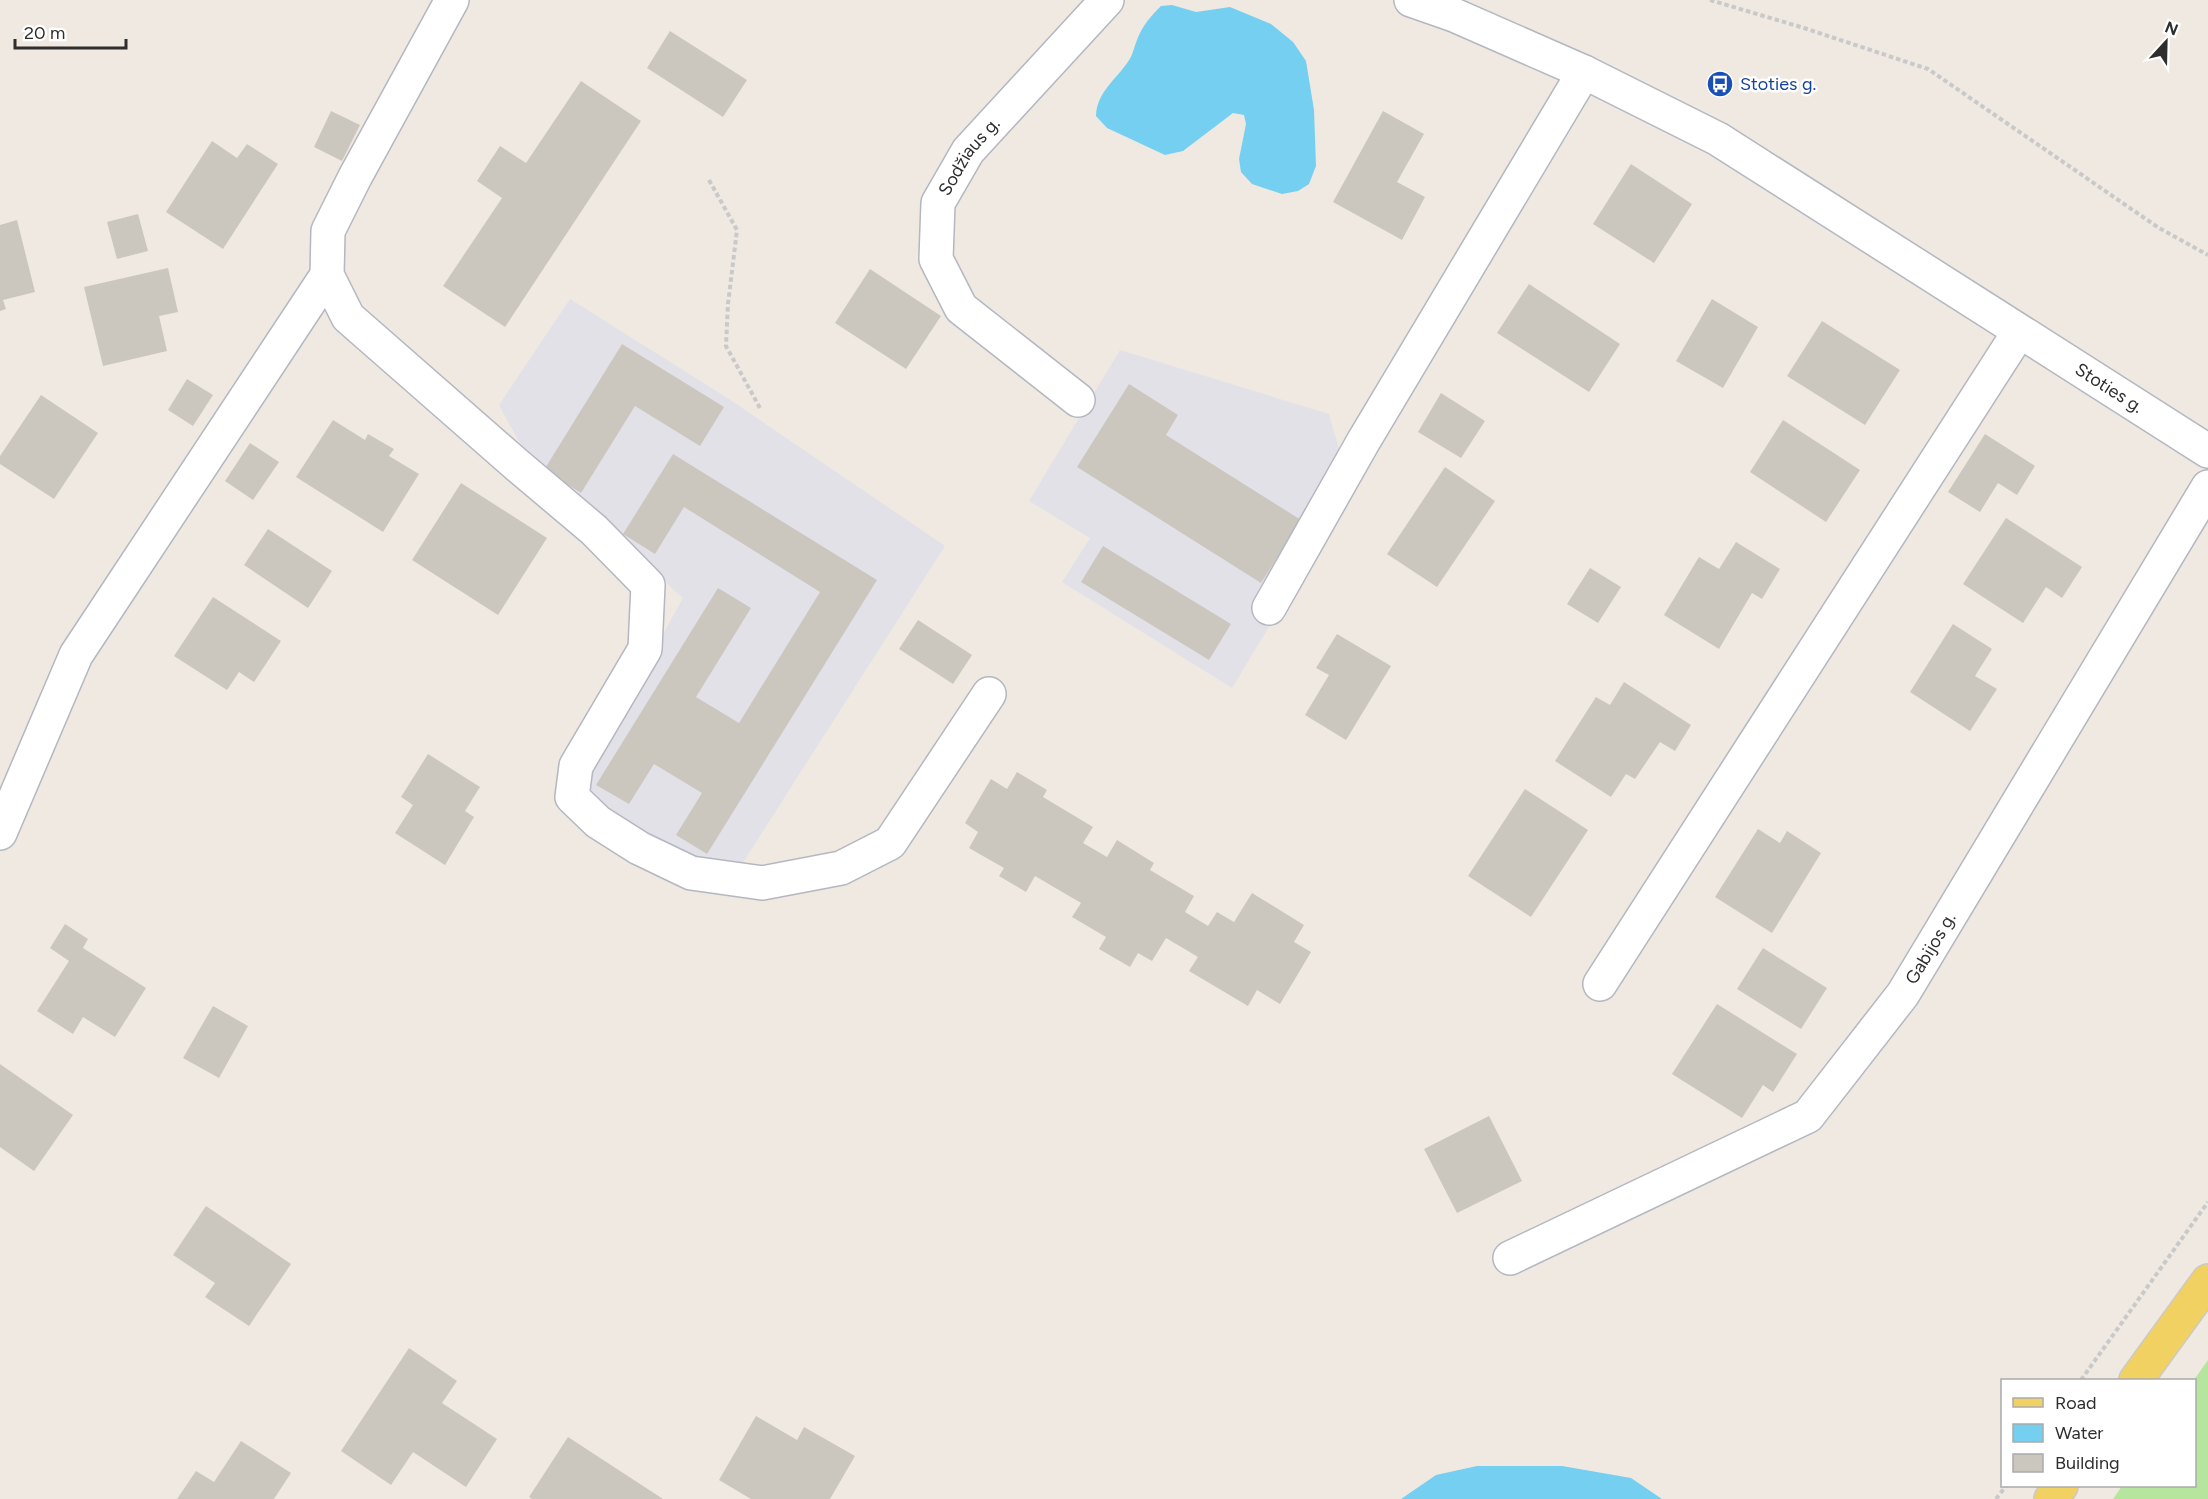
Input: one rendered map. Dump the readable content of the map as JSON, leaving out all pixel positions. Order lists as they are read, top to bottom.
{
  "streets": {
    "street": ["Sodžiaus g.", "Stoties g.", "Gabijos g."]
  },
  "places": {
    "bus stop": ["Stoties g."]
  },
  "legend": ["Road", "Water", "Building"],
  "scale_bar": "20 m",
  "north": "top"
}
